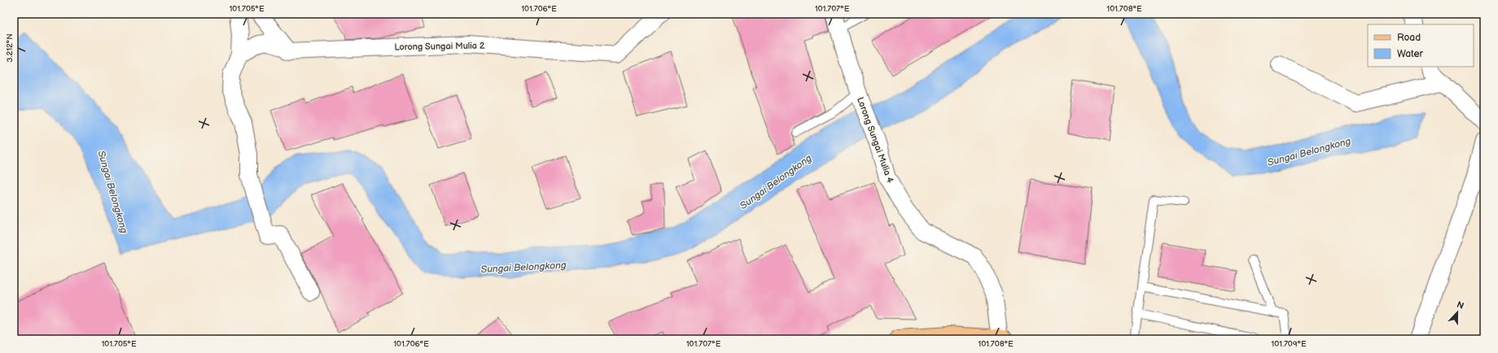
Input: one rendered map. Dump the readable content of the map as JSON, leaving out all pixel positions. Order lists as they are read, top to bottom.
{
  "streets": {
    "street": ["Lorong Sungai Mulia 2", "Lorong Sungai Mulia 4"]
  },
  "water": ["Sungai Belongkong"],
  "legend": ["Road", "Water"],
  "north": "top",
  "coordinates": [
    "101.705°E",
    "101.706°E",
    "101.707°E",
    "101.708°E",
    "3.212°N",
    "101.709°E"
  ]
}
